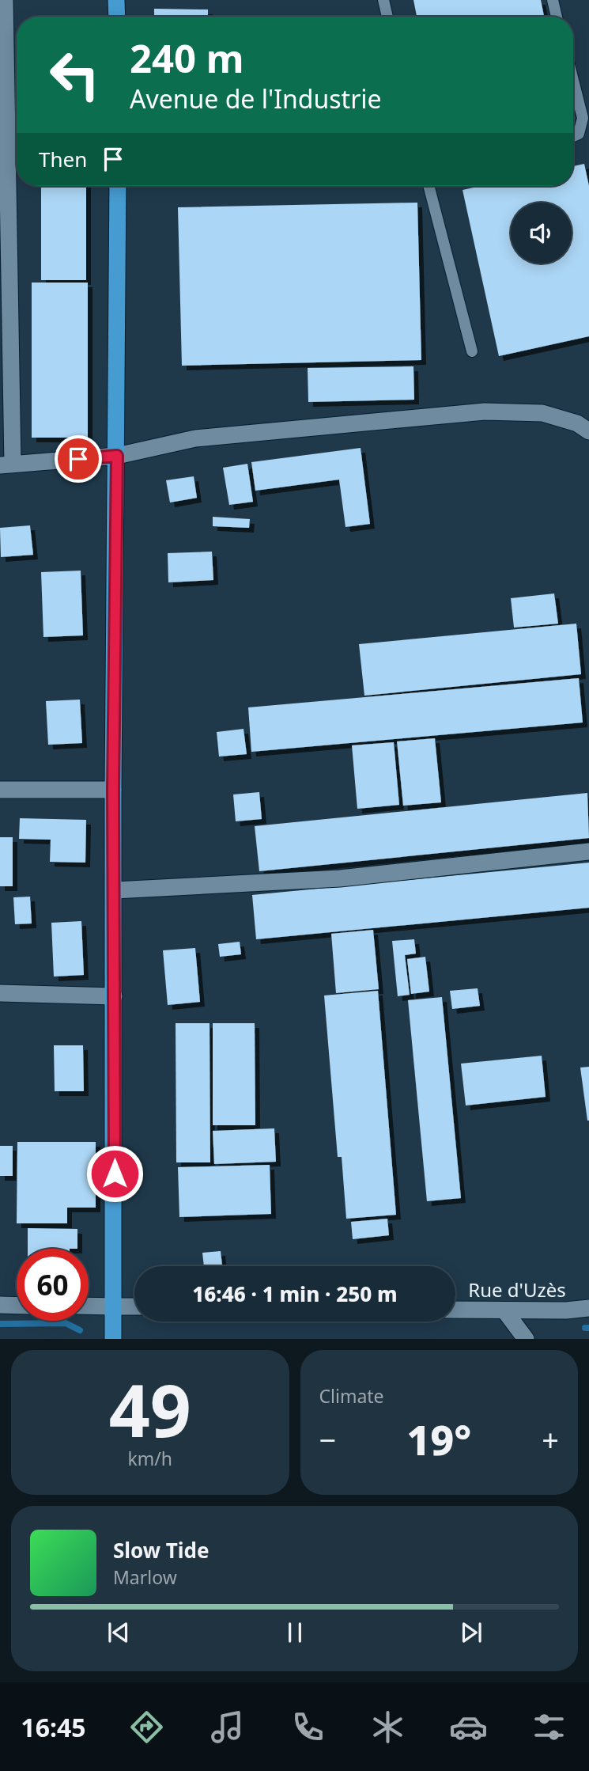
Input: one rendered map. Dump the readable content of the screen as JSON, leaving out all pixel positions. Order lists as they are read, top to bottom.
{
  "streets": {
    "street": ["Rue d'Uzès"]
  },
  "page": {
    "turn": ["240 m", "Avenue de l'Industrie"],
    "then": "Then",
    "limit": "60",
    "trip": "16:46 · 1 min · 250 m",
    "tile": [
      ["49", "km/h"],
      "Climate"
    ],
    "heat": ["−", "19°", "+"],
    "song": ["Slow Tide", "Marlow"],
    "tabs": "16:45"
  }
}
